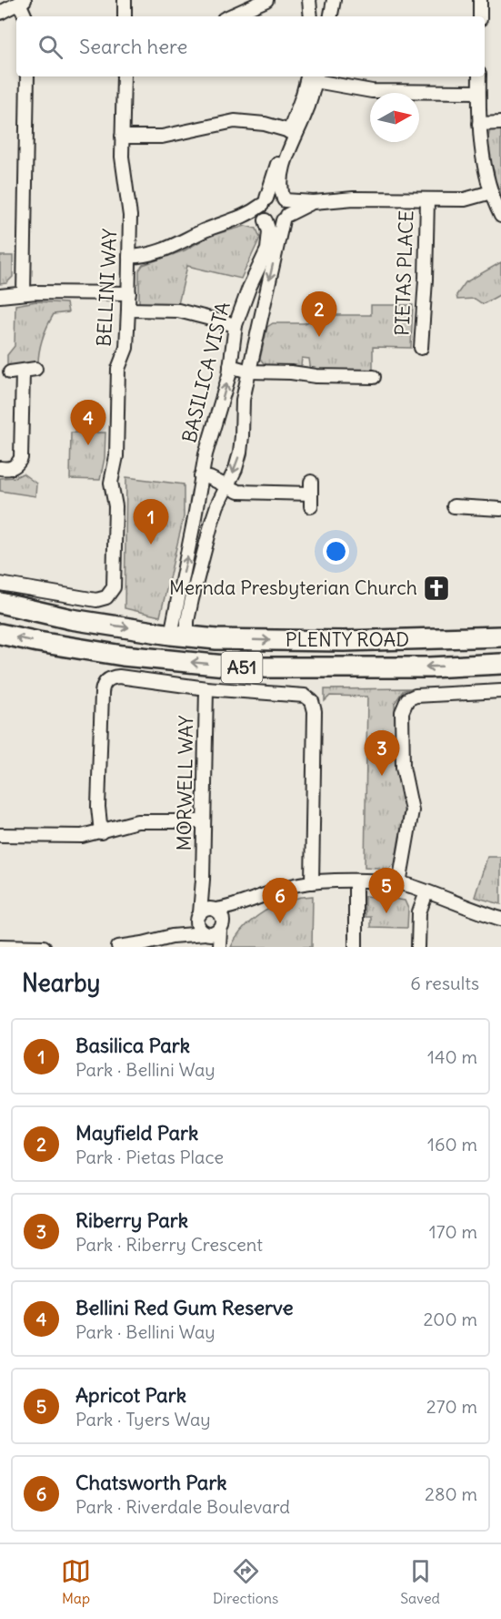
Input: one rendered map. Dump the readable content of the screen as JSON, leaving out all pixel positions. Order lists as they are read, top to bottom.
{
  "streets": {
    "highway": ["PLENTY ROAD", "A51"],
    "street": [
      "PIETAS PLACE",
      "BELLINI WAY",
      "BASILICA VISTA",
      "MORWELL WAY"
    ]
  },
  "crossings": [
    ["BASILICA VISTA", "PLENTY ROAD"]
  ],
  "places": {
    "church": ["Mernda Presbyterian Church"]
  },
  "north": "right",
  "page": {
    "search": "Search here",
    "pins": [
      "2",
      "4",
      "1",
      "3",
      "5",
      "6"
    ],
    "heading": ["Nearby", "6 results"],
    "list": [
      {
        "mark": "1",
        "name": "Basilica Park",
        "note": "Park · Bellini Way",
        "value": "140 m"
      },
      {
        "mark": "2",
        "name": "Mayfield Park",
        "note": "Park · Pietas Place",
        "value": "160 m"
      },
      {
        "mark": "3",
        "name": "Riberry Park",
        "note": "Park · Riberry Crescent",
        "value": "170 m"
      },
      {
        "mark": "4",
        "name": "Bellini Red Gum Reserve",
        "note": "Park · Bellini Way",
        "value": "200 m"
      },
      {
        "mark": "5",
        "name": "Apricot Park",
        "note": "Park · Tyers Way",
        "value": "270 m"
      },
      {
        "mark": "6",
        "name": "Chatsworth Park",
        "note": "Park · Riverdale Boulevard",
        "value": "280 m"
      }
    ],
    "nav": ["Map", "Directions", "Saved"]
  }
}
